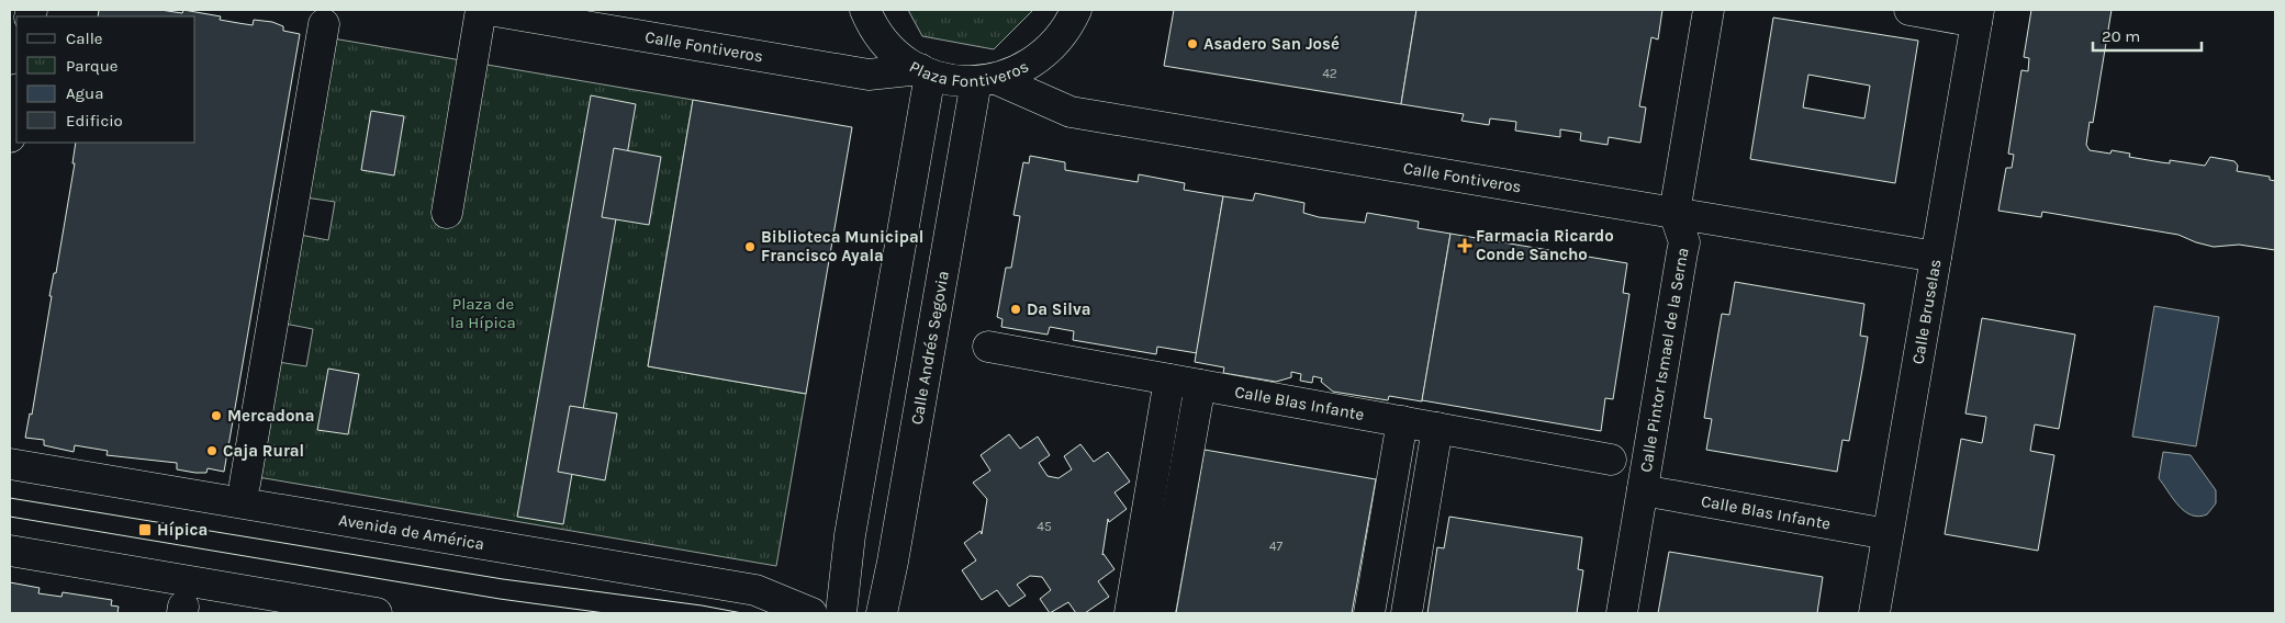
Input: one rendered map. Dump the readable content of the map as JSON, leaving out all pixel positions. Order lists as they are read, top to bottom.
{
  "streets": {
    "street": [
      "Calle Fontiveros",
      "Plaza Fontiveros",
      "Calle Bruselas",
      "Calle Andrés Segovia",
      "Calle Pintor Ismael de la Serna",
      "Calle Blas Infante",
      "Avenida de América"
    ]
  },
  "crossings": [
    ["Calle Fontiveros", "Plaza Fontiveros"],
    ["Calle Fontiveros", "Calle Bruselas"],
    ["Calle Fontiveros", "Calle Andrés Segovia"],
    ["Calle Fontiveros", "Calle Pintor Ismael de la Serna"],
    ["Plaza Fontiveros", "Calle Andrés Segovia"],
    ["Calle Bruselas", "Calle Blas Infante"],
    ["Calle Pintor Ismael de la Serna", "Calle Blas Infante"]
  ],
  "parks": ["Plaza de la Hípica"],
  "places": {
    "other": [
      "Asadero San José",
      "Biblioteca Municipal Francisco Ayala",
      "Da Silva",
      "Mercadona",
      "Caja Rural"
    ],
    "health": ["Farmacia Ricardo Conde Sancho"],
    "transit": ["Hípica"]
  },
  "house_numbers": ["42", "45", "47"],
  "legend": [
    "Calle",
    "Parque",
    "Agua",
    "Edificio"
  ],
  "scale_bar": "20 m"
}
